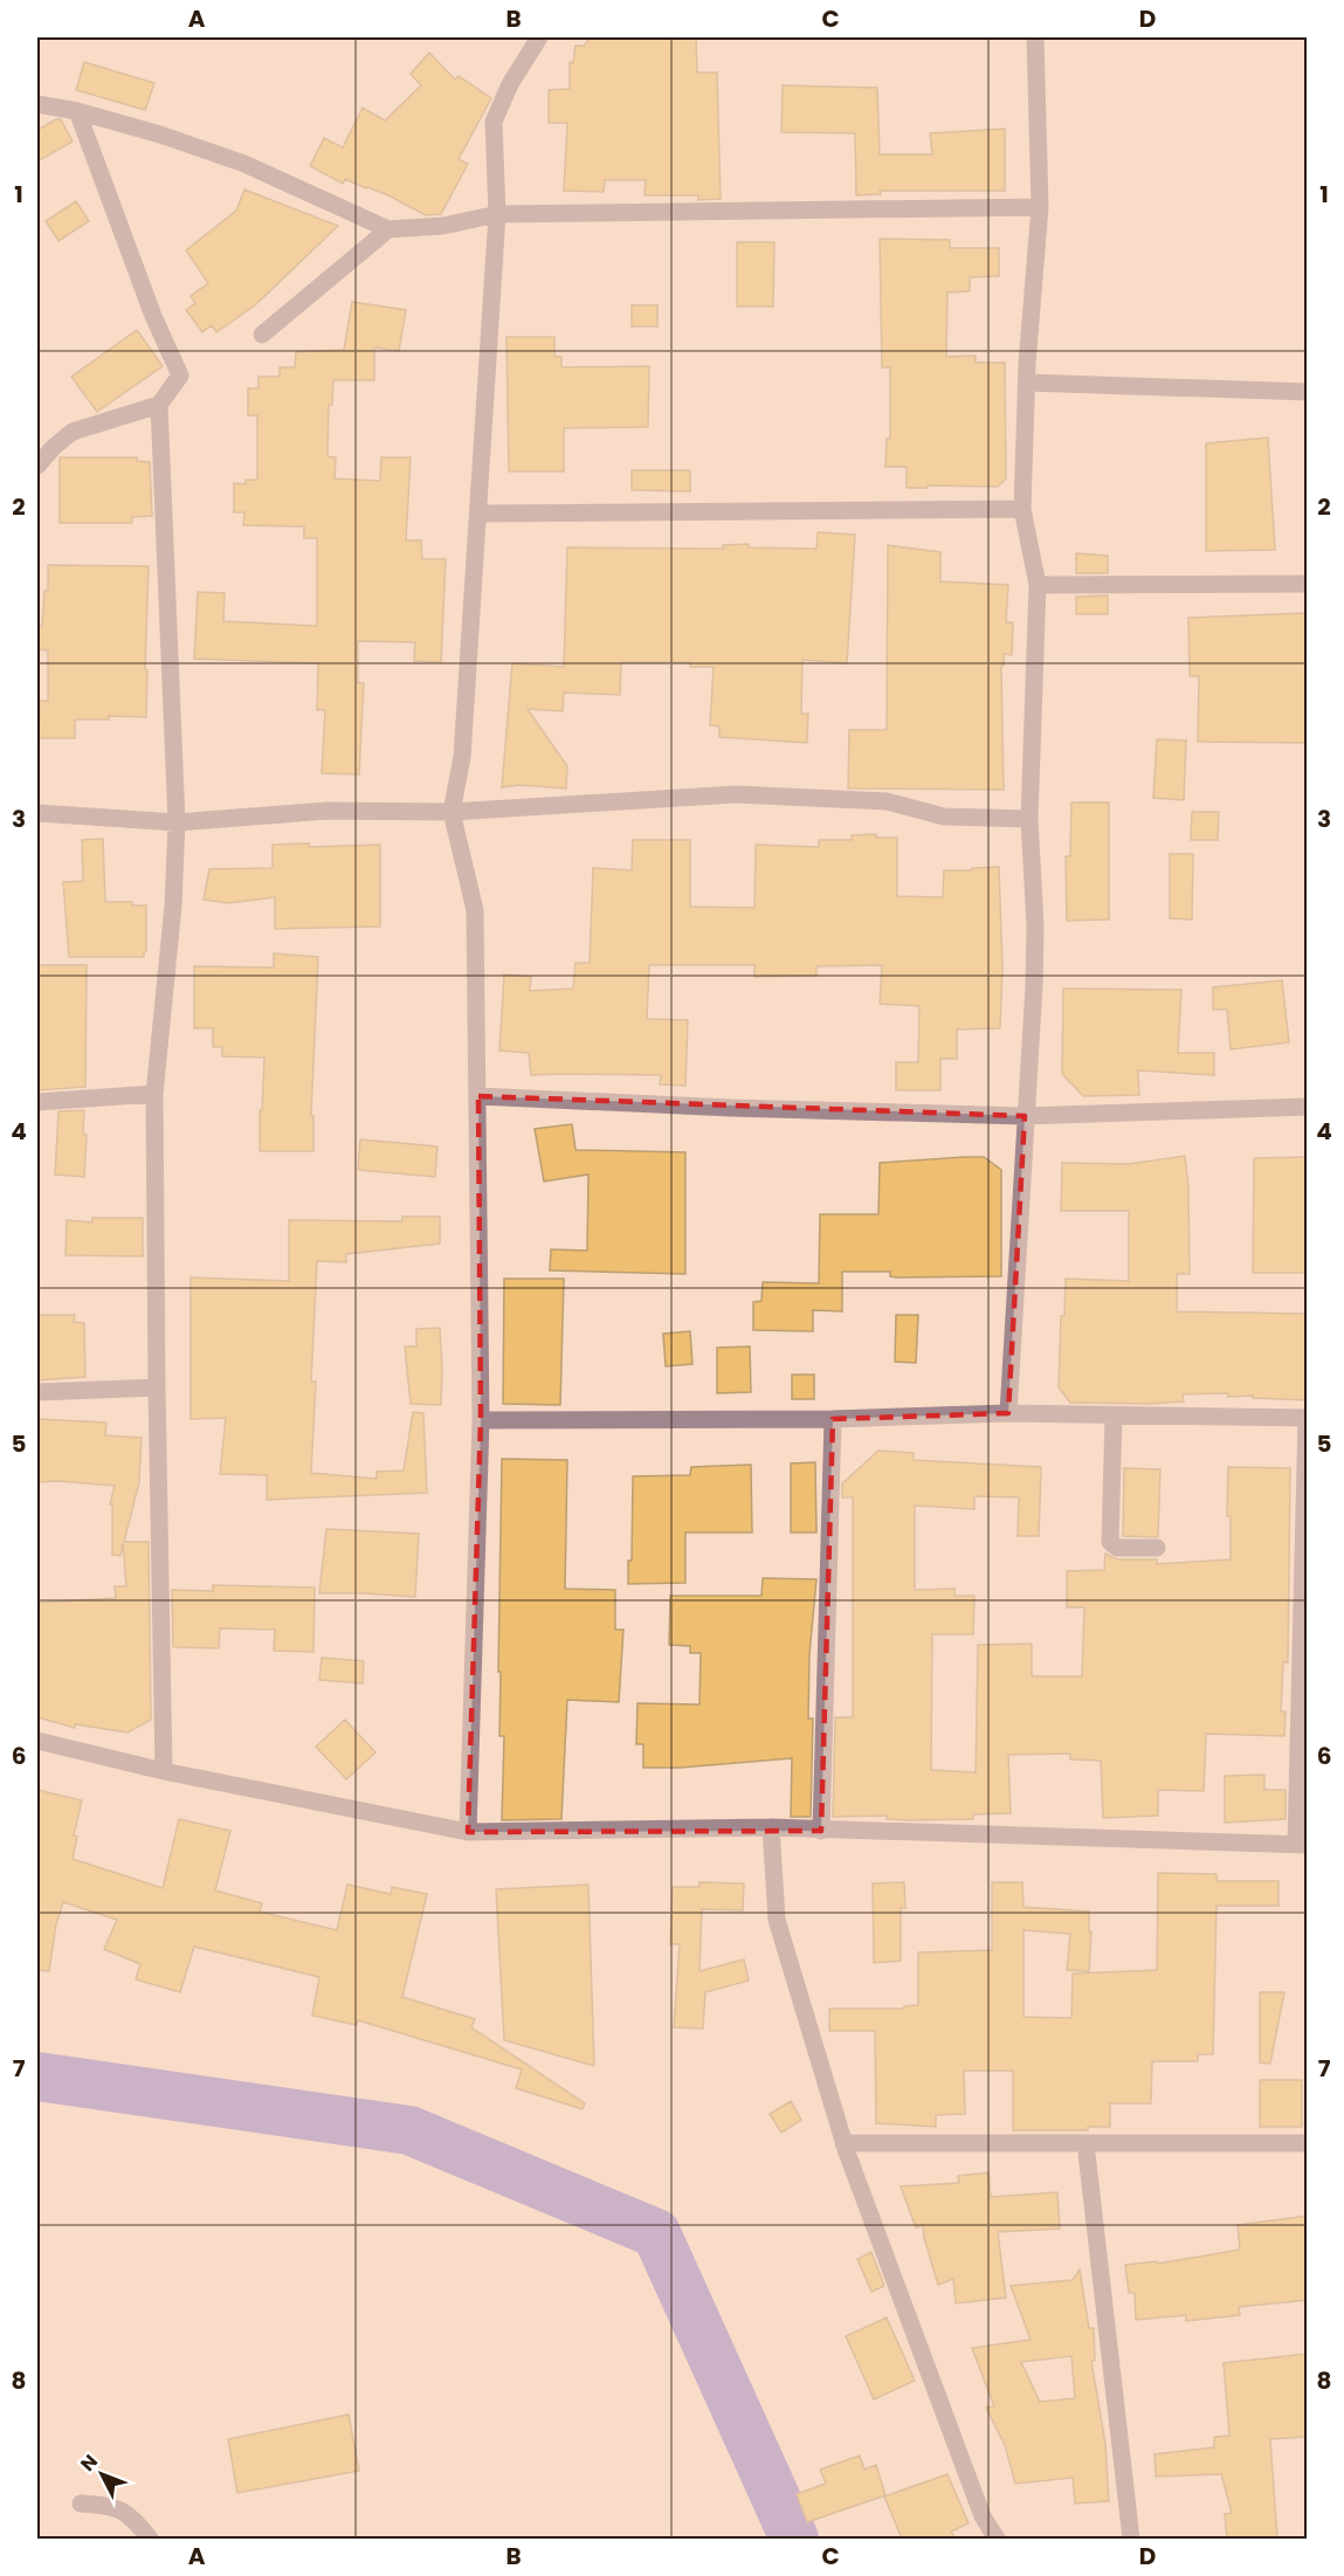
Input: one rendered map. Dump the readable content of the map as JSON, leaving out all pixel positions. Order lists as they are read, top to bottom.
{
  "north": "top left",
  "grid": {
    "columns": [
      "A",
      "B",
      "C",
      "D"
    ],
    "rows": [
      "1",
      "2",
      "3",
      "4",
      "5",
      "6",
      "7",
      "8"
    ]
  }
}
